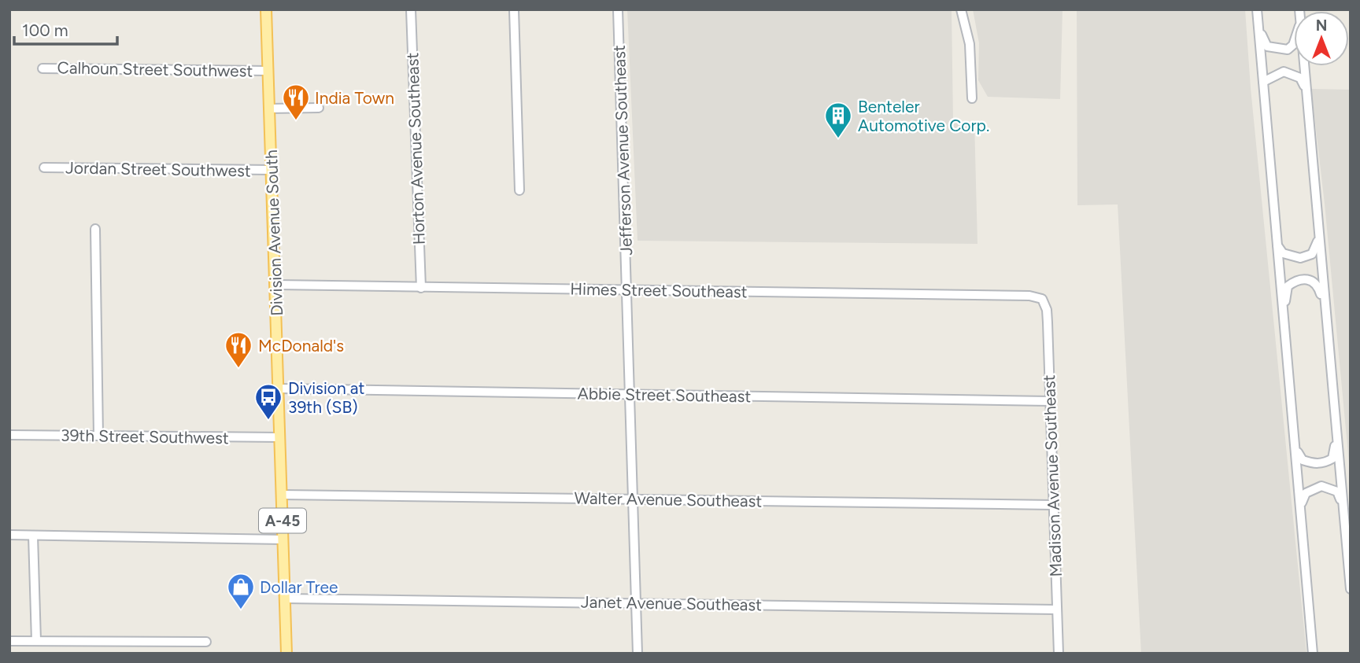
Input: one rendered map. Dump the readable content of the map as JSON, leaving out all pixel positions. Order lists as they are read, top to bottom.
{
  "streets": {
    "main road": ["Division Avenue South", "A-45"],
    "street": [
      "Calhoun Street Southwest",
      "Horton Avenue Southeast",
      "Jefferson Avenue Southeast",
      "Jordan Street Southwest",
      "Himes Street Southeast",
      "Abbie Street Southeast",
      "39th Street Southwest",
      "Madison Avenue Southeast",
      "Walter Avenue Southeast",
      "Janet Avenue Southeast"
    ]
  },
  "crossings": [
    ["Calhoun Street Southwest", "Division Avenue South"],
    ["Horton Avenue Southeast", "Himes Street Southeast"],
    ["Jefferson Avenue Southeast", "Himes Street Southeast"],
    ["Jefferson Avenue Southeast", "Abbie Street Southeast"],
    ["Jefferson Avenue Southeast", "Walter Avenue Southeast"],
    ["Jefferson Avenue Southeast", "Janet Avenue Southeast"],
    ["Jordan Street Southwest", "Division Avenue South"],
    ["Division Avenue South", "Himes Street Southeast"],
    ["Division Avenue South", "Abbie Street Southeast"],
    ["Division Avenue South", "39th Street Southwest"],
    ["Division Avenue South", "Walter Avenue Southeast"],
    ["Division Avenue South", "Janet Avenue Southeast"],
    ["Himes Street Southeast", "Madison Avenue Southeast"],
    ["Abbie Street Southeast", "Madison Avenue Southeast"],
    ["Madison Avenue Southeast", "Walter Avenue Southeast"],
    ["Madison Avenue Southeast", "Janet Avenue Southeast"]
  ],
  "places": {
    "restaurant": ["India Town", "McDonald's"],
    "building": ["Benteler Automotive Corp."],
    "bus stop": ["Division at 39th (SB)"],
    "shop": ["Dollar Tree"]
  },
  "scale_bar": "100 m",
  "north": "top"
}
